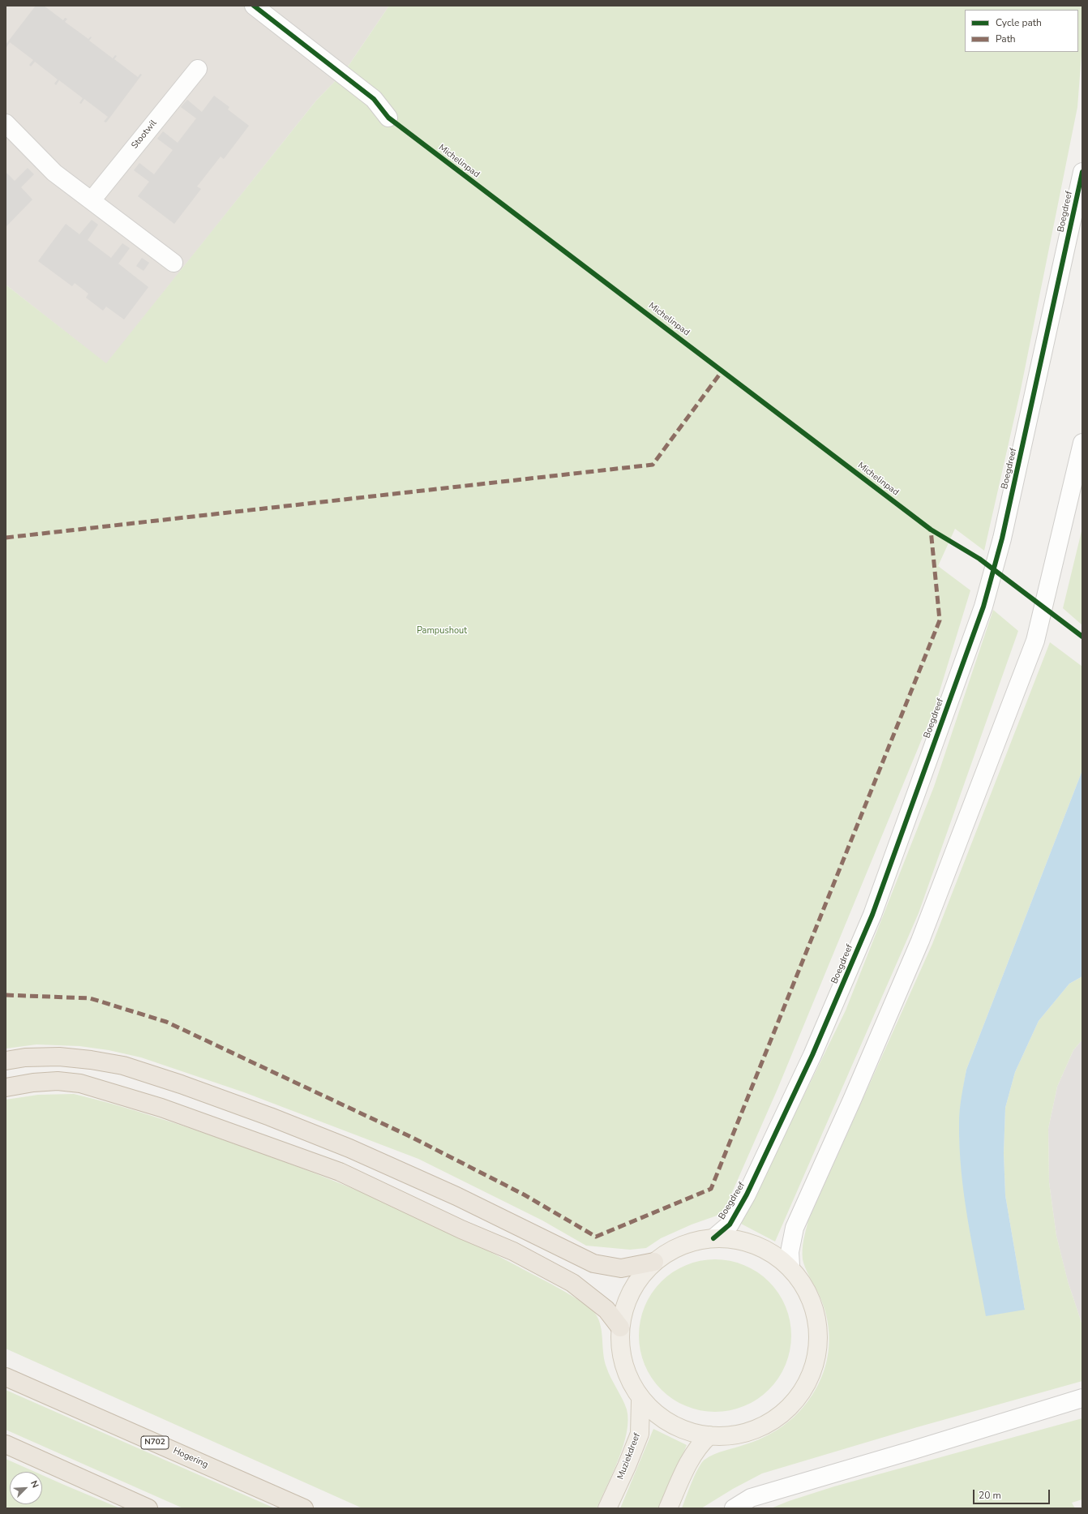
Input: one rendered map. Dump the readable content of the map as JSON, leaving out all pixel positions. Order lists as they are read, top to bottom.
{
  "streets": {
    "highway": ["N702", "Hogering"],
    "main road": ["Muziekdreef"],
    "street": ["Stootwil", "Boegdreef"],
    "cycle path": ["Michelinpad"]
  },
  "parks": ["Pampushout"],
  "legend": ["Cycle path", "Path"],
  "scale_bar": "20 m",
  "north": "top right"
}
